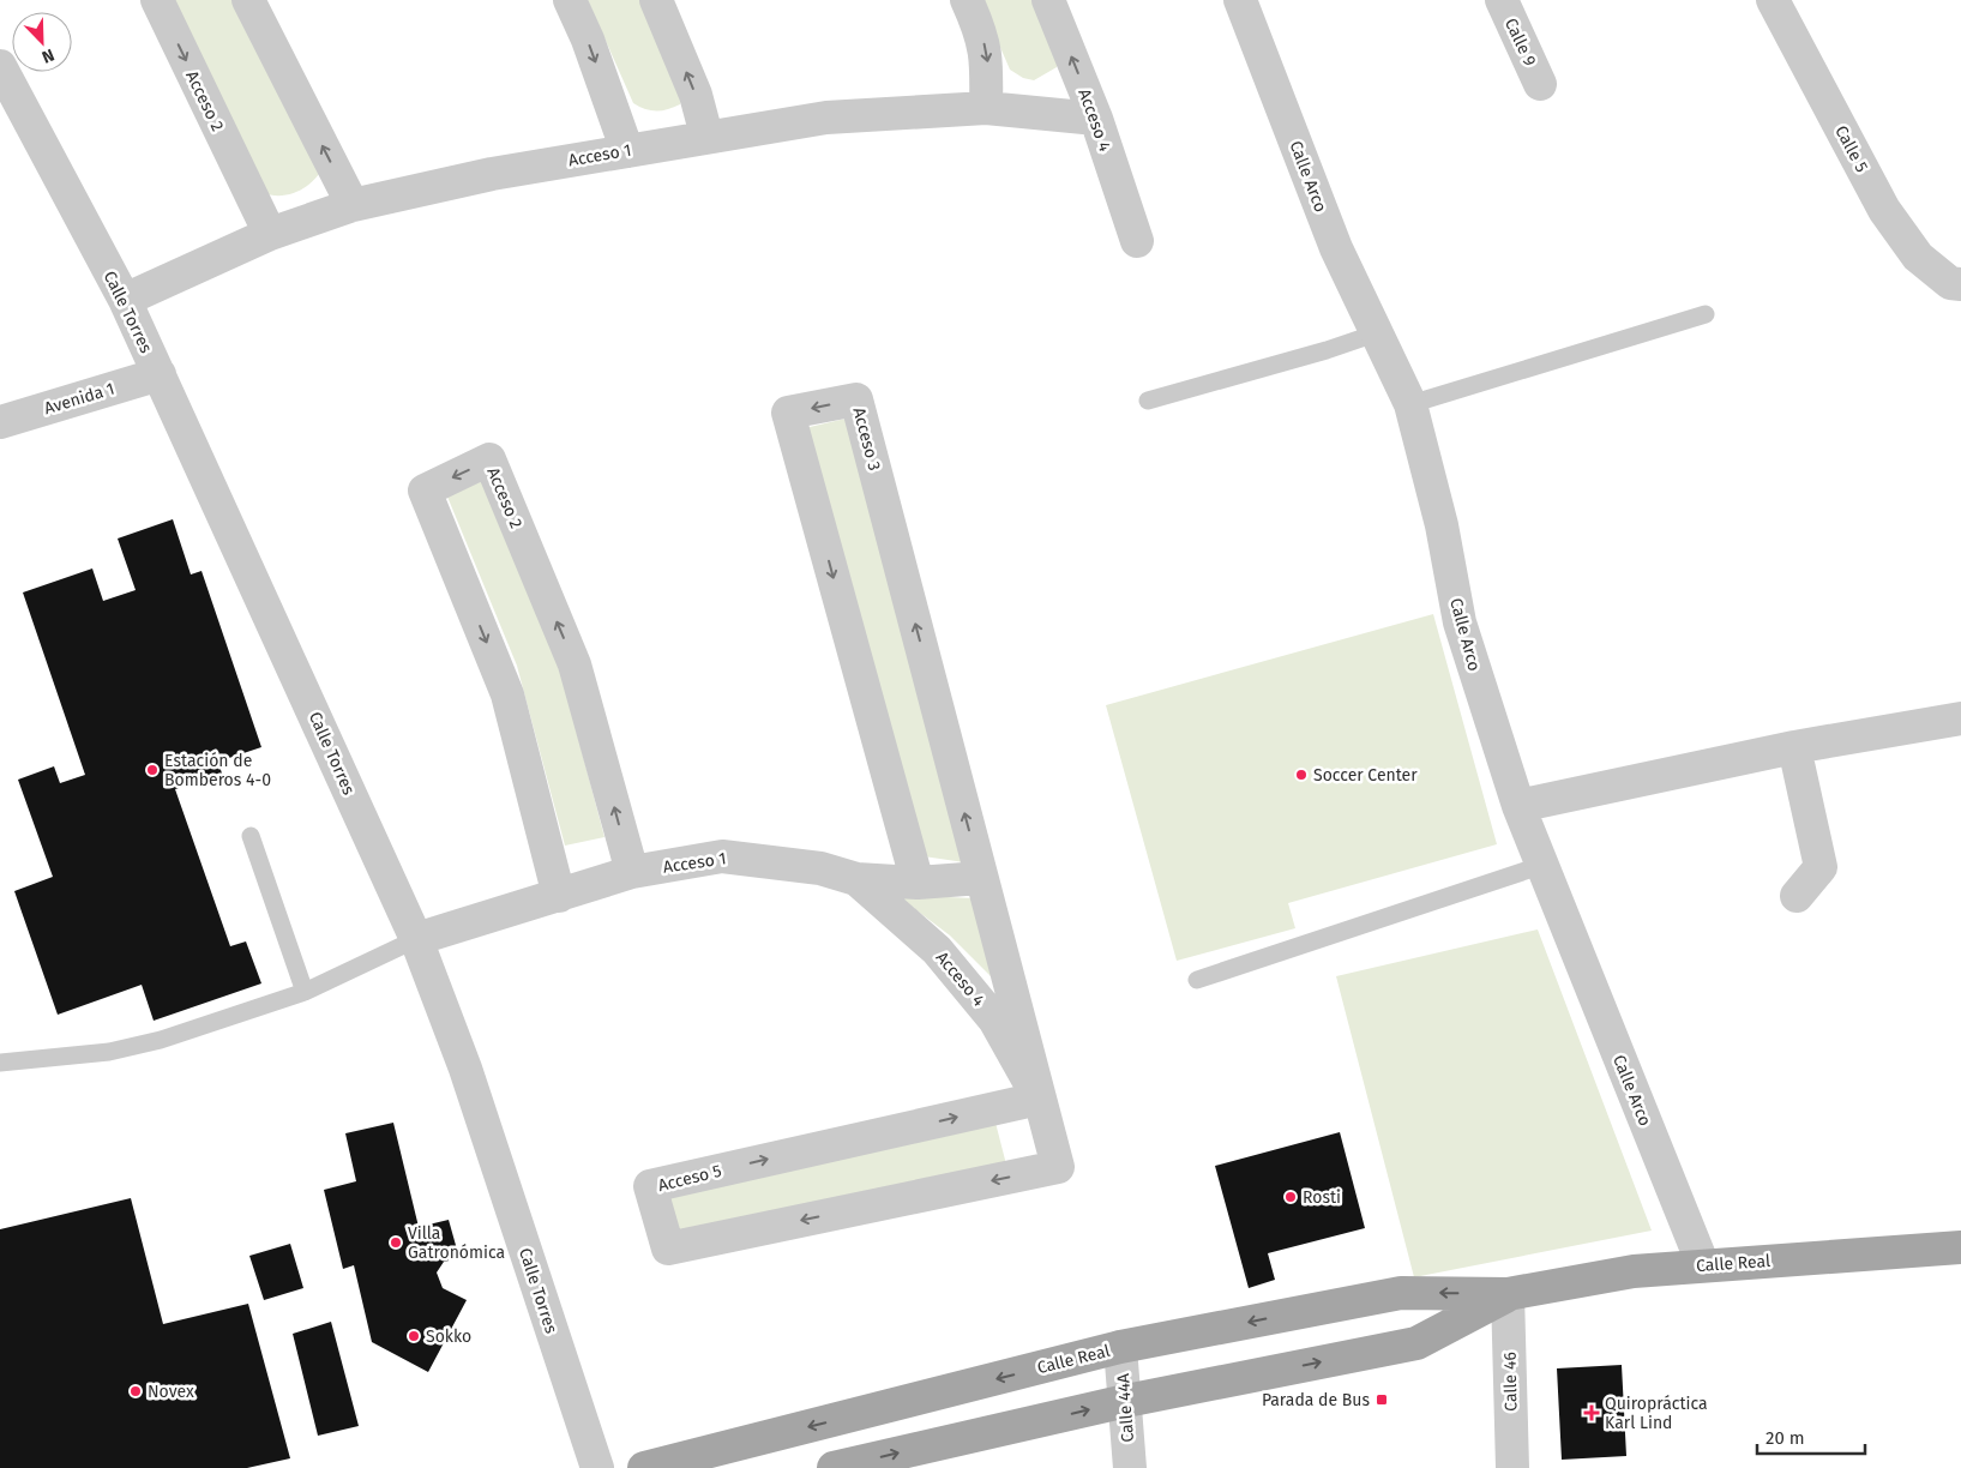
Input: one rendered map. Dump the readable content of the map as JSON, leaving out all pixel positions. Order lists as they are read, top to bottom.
{
  "streets": {
    "main road": ["Calle Real"],
    "street": [
      "Calle 9",
      "Acceso 2",
      "Acceso 4",
      "Calle 5",
      "Acceso 1",
      "Calle Arco",
      "Calle Torres",
      "Avenida 1",
      "Acceso 3",
      "Acceso 5",
      "Calle 46",
      "Calle 44A"
    ]
  },
  "crossings": [
    ["Acceso 2", "Acceso 1"],
    ["Acceso 4", "Acceso 1"],
    ["Acceso 4", "Acceso 3"],
    ["Acceso 4", "Acceso 5"],
    ["Acceso 1", "Calle Torres"],
    ["Acceso 1", "Acceso 3"],
    ["Calle Arco", "Calle Real"],
    ["Calle Torres", "Avenida 1"],
    ["Calle Real", "Calle 46"],
    ["Calle Real", "Calle 44A"]
  ],
  "places": {
    "other": [
      "Estación de Bomberos 4-0",
      "Soccer Center",
      "Rosti",
      "Villa Gatronómica",
      "Sokko",
      "Novex"
    ],
    "transit": ["Parada de Bus"],
    "health": ["Quiropráctica Karl Lind"]
  },
  "scale_bar": "20 m",
  "north": "bottom right"
}
